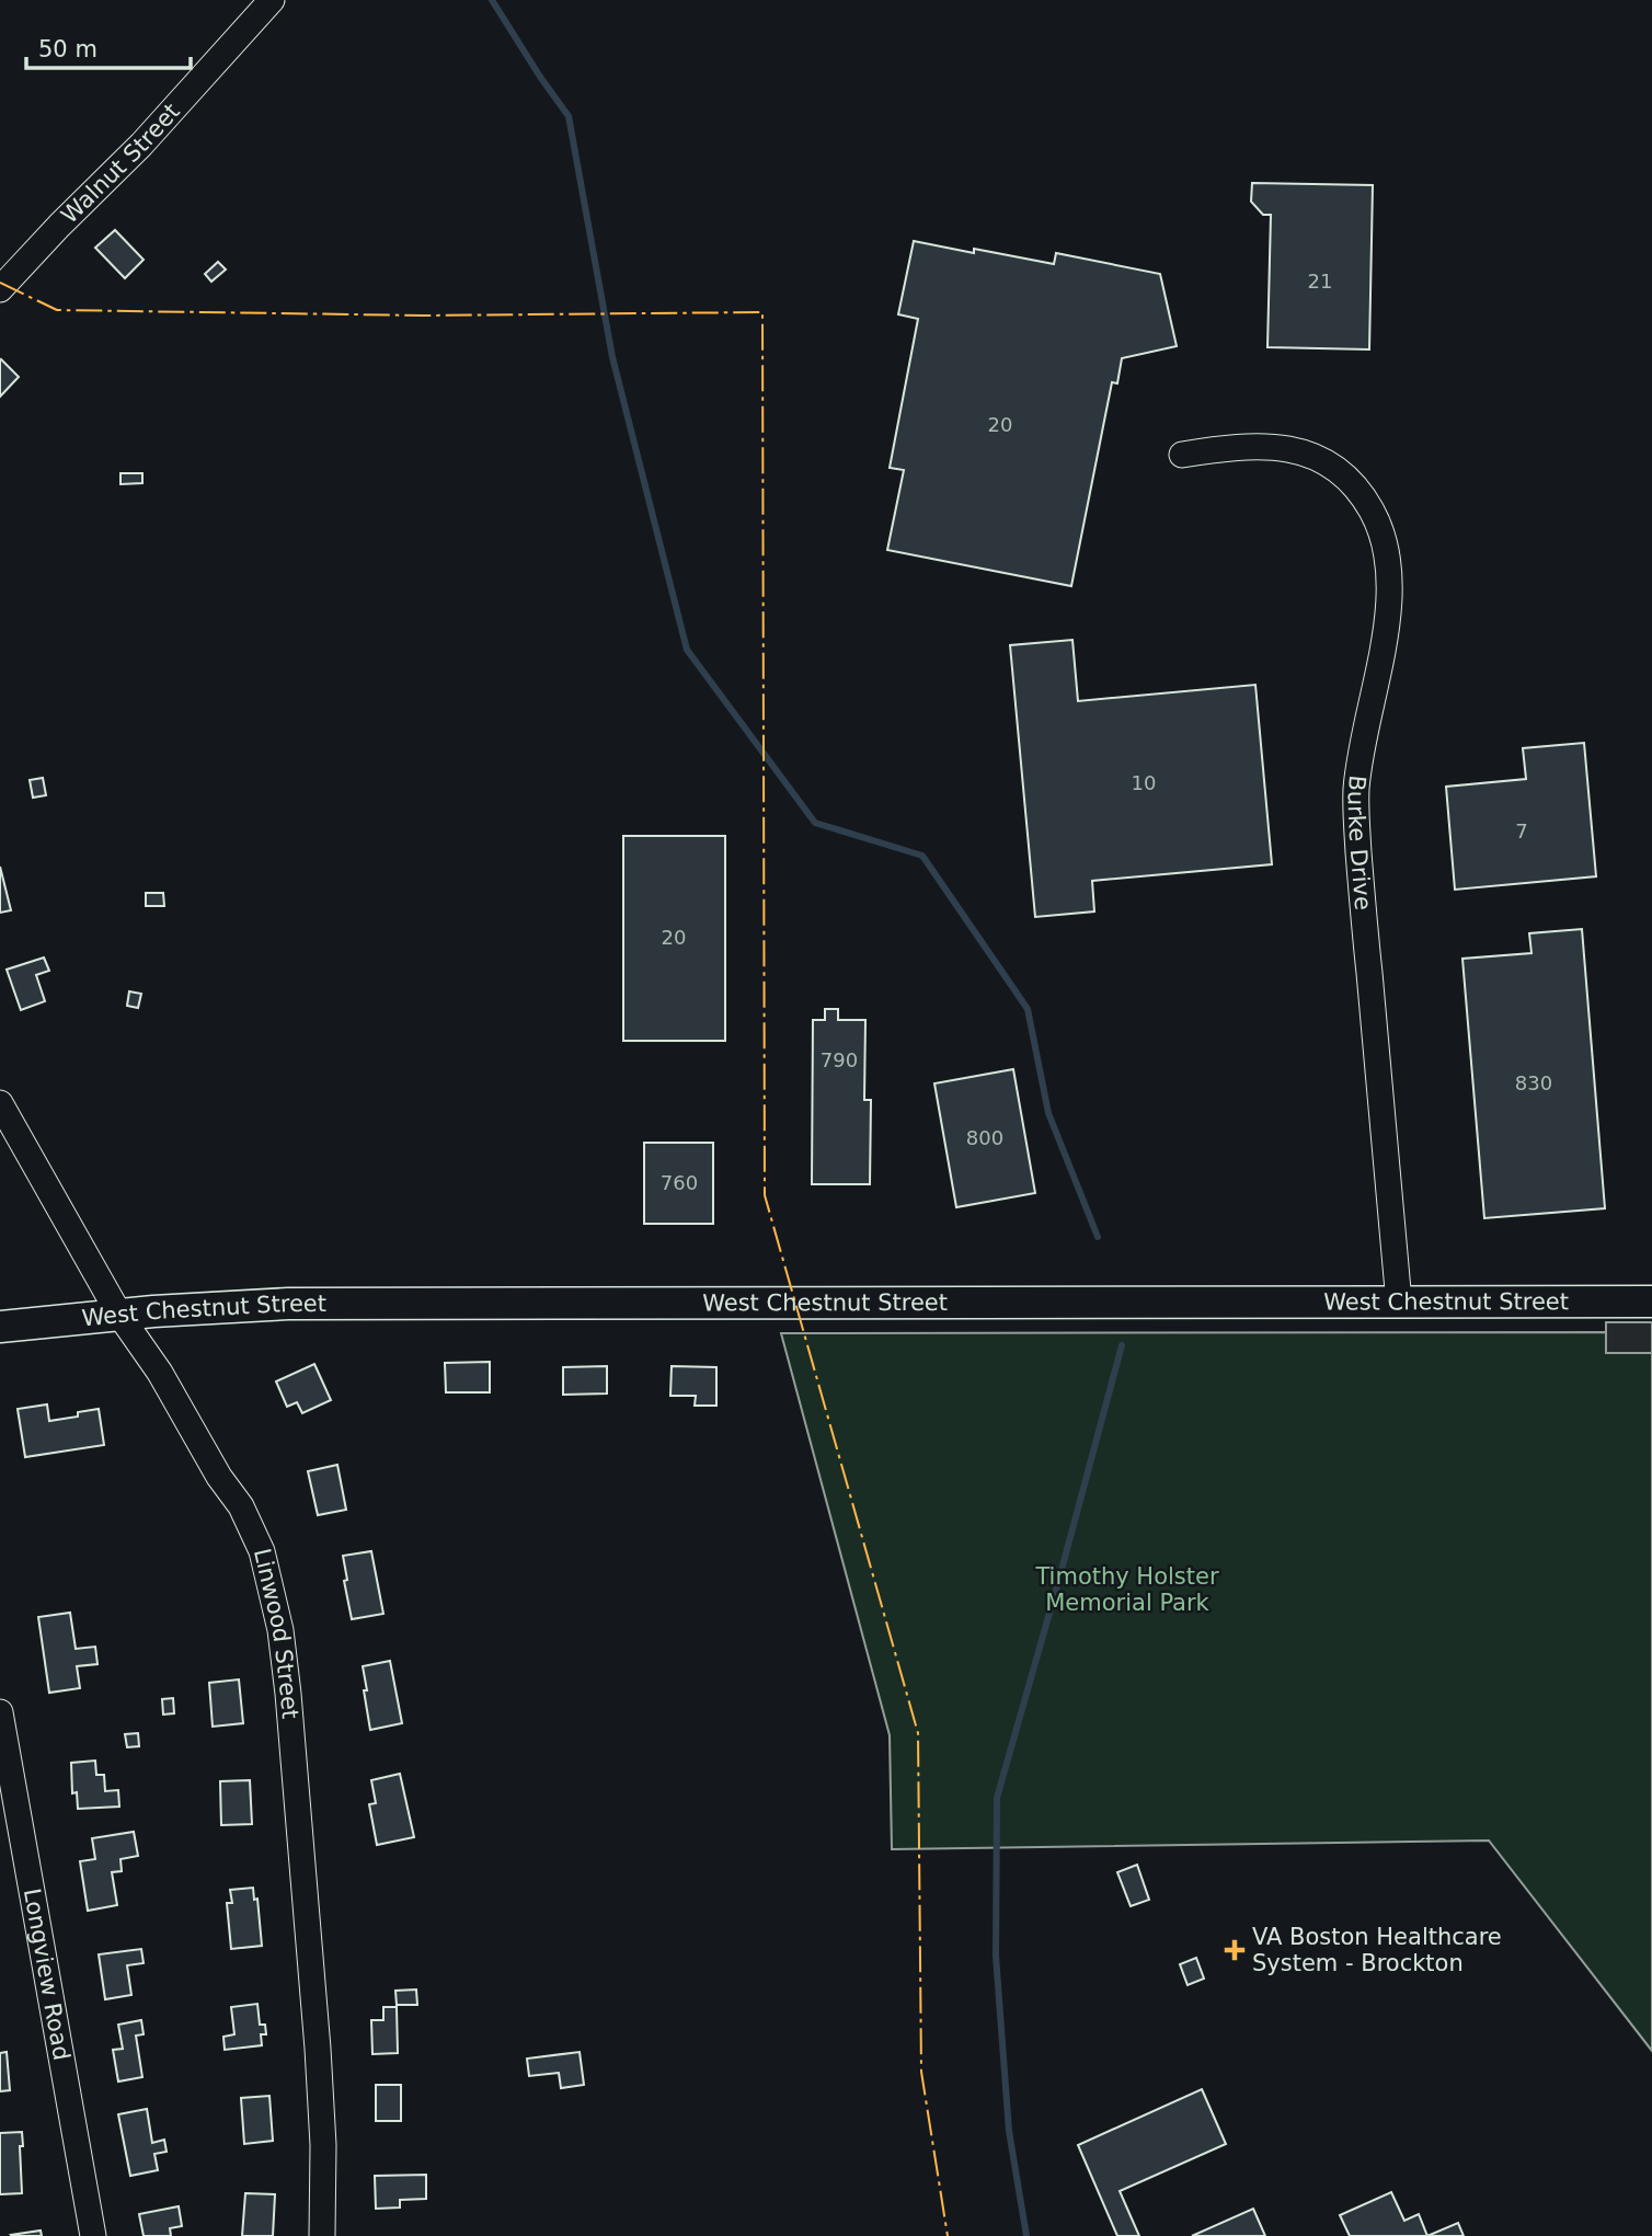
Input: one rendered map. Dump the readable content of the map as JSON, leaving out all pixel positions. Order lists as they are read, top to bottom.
{
  "streets": {
    "main road": ["West Chestnut Street"],
    "street": [
      "Walnut Street",
      "Burke Drive",
      "Linwood Street",
      "Longview Road"
    ]
  },
  "crossings": [
    ["Burke Drive", "West Chestnut Street"],
    ["West Chestnut Street", "Linwood Street"]
  ],
  "parks": ["Timothy Holster Memorial Park"],
  "places": {
    "health": ["VA Boston Healthcare System - Brockton"]
  },
  "house_numbers": [
    "21",
    "20",
    "10",
    "7",
    "20",
    "790",
    "830",
    "800",
    "760"
  ],
  "scale_bar": "50 m"
}
